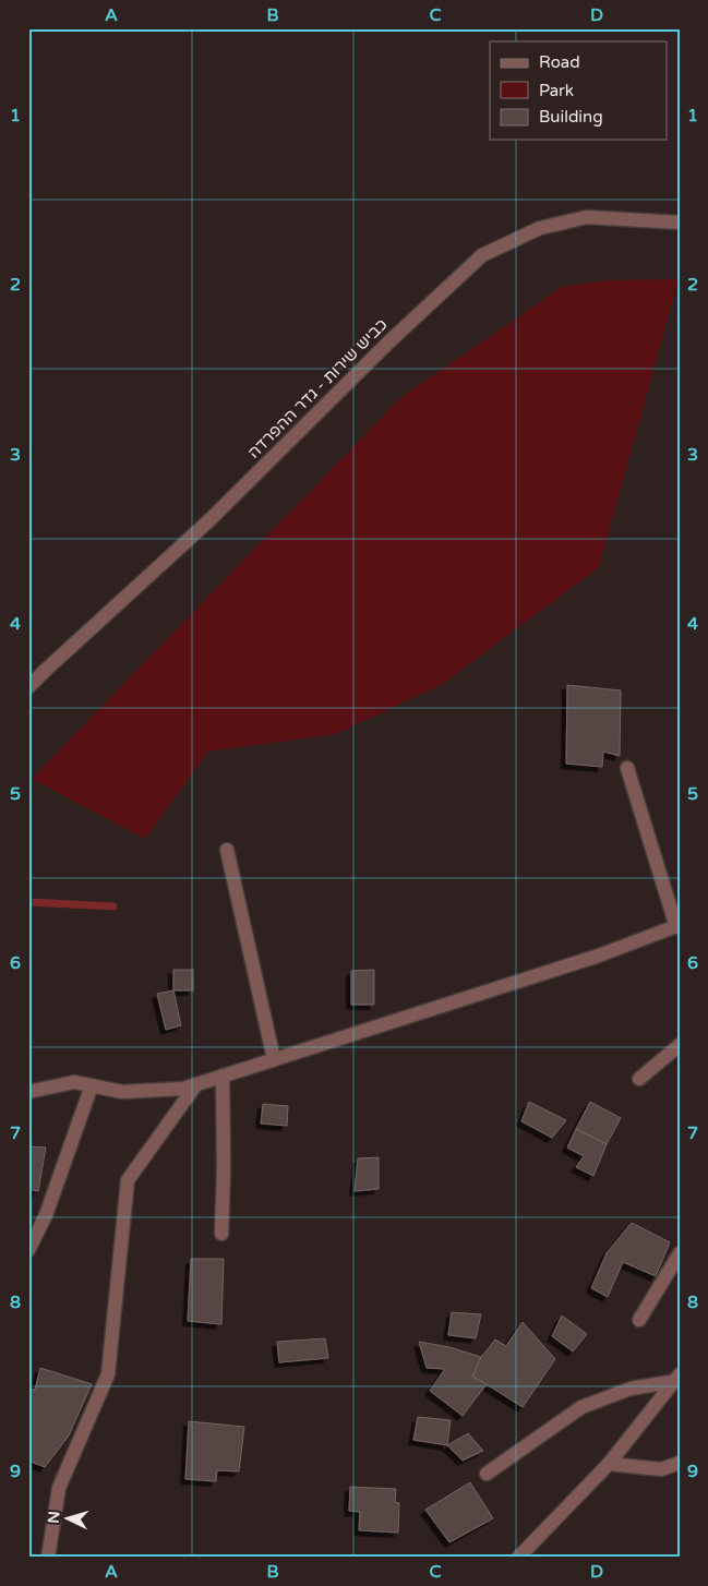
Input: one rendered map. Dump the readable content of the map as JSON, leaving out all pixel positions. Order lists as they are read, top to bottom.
{
  "streets": {
    "street": ["כביש שירות - גדר ההפרדה"]
  },
  "legend": ["Road", "Park", "Building"],
  "north": "left",
  "grid": {
    "columns": [
      "A",
      "B",
      "C",
      "D"
    ],
    "rows": [
      "1",
      "2",
      "3",
      "4",
      "5",
      "6",
      "7",
      "8",
      "9"
    ]
  }
}
